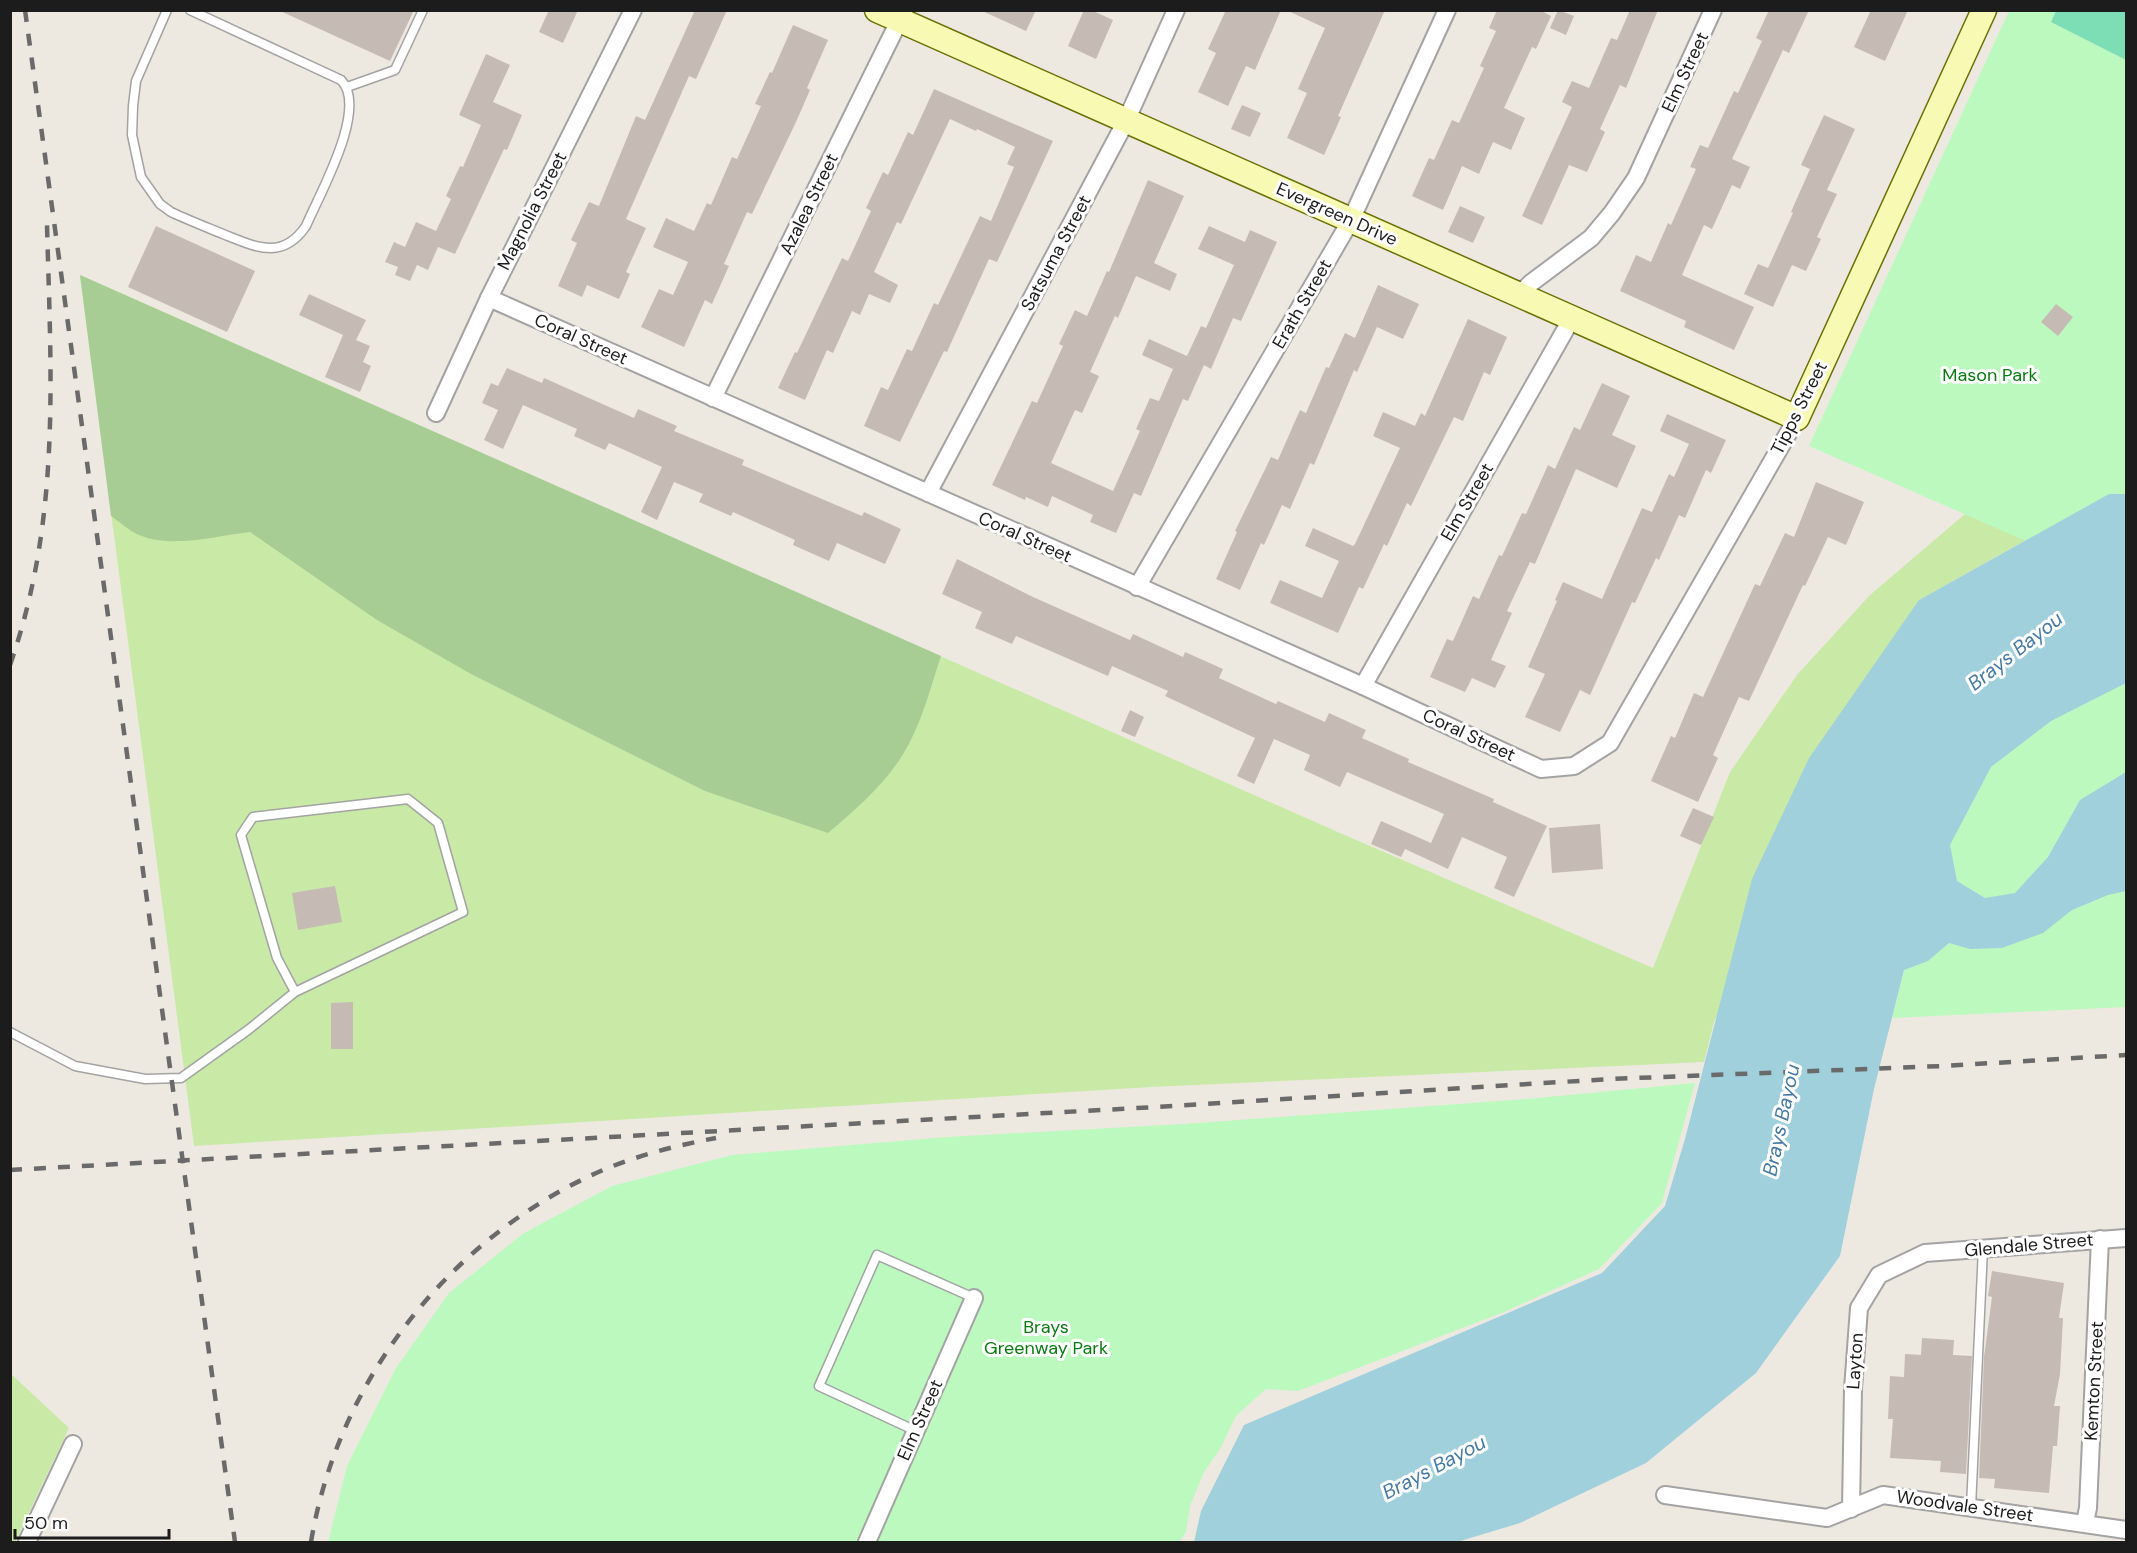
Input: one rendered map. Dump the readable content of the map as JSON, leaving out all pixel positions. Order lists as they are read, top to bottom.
{
  "streets": {
    "street": [
      "Elm Street",
      "Azalea Street",
      "Magnolia Street",
      "Evergreen Drive",
      "Satsuma Street",
      "Erath Street",
      "Coral Street",
      "Tipps Street",
      "Glendale Street",
      "Layton",
      "Kemton Street",
      "Woodvale Street"
    ]
  },
  "crossings": [
    ["Elm Street", "Evergreen Drive"],
    ["Elm Street", "Coral Street"],
    ["Azalea Street", "Evergreen Drive"],
    ["Azalea Street", "Coral Street"],
    ["Magnolia Street", "Coral Street"],
    ["Evergreen Drive", "Satsuma Street"],
    ["Evergreen Drive", "Erath Street"],
    ["Evergreen Drive", "Tipps Street"],
    ["Satsuma Street", "Coral Street"],
    ["Erath Street", "Coral Street"],
    ["Coral Street", "Tipps Street"],
    ["Glendale Street", "Layton"],
    ["Glendale Street", "Kemton Street"],
    ["Layton", "Woodvale Street"],
    ["Kemton Street", "Woodvale Street"]
  ],
  "water": ["Brays Bayou"],
  "parks": ["Mason Park", "Brays Greenway Park"],
  "scale_bar": "50 m"
}
